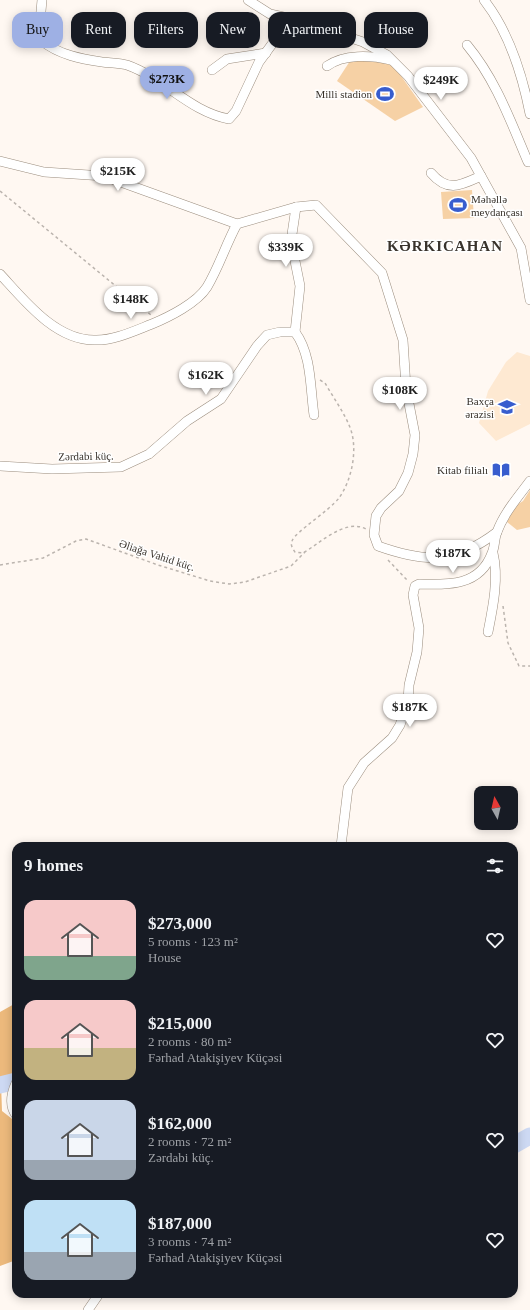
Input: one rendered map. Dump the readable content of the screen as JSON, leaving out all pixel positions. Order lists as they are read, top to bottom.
{
  "streets": {
    "street": ["Zərdabi küç."],
    "path": ["Əliağa Vahid küç."]
  },
  "districts": ["KƏRKICAHAN"],
  "places": {
    "sports": ["Milli stadion", "Məhəllə meydançası"],
    "school or university": ["Baxça ərazisi"],
    "library": ["Kitab filialı"]
  },
  "north": "top",
  "page": {
    "chip": [
      "Buy",
      "Rent",
      "Filters",
      "New",
      "Apartment",
      "House"
    ],
    "price": [
      "$273K",
      "$249K",
      "$215K",
      "$339K",
      "$148K",
      "$162K",
      "$108K",
      "$187K",
      "$187K"
    ],
    "heading": "9 homes",
    "list": [
      {
        "name": "$273,000",
        "note": "5 rooms · 123 m² · House"
      },
      {
        "name": "$215,000",
        "note": "2 rooms · 80 m² · Fərhad Atakişiyev Küçəsi"
      },
      {
        "name": "$162,000",
        "note": "2 rooms · 72 m² · Zərdabi küç."
      },
      {
        "name": "$187,000",
        "note": "3 rooms · 74 m² · Fərhad Atakişiyev Küçəsi"
      }
    ]
  }
}
